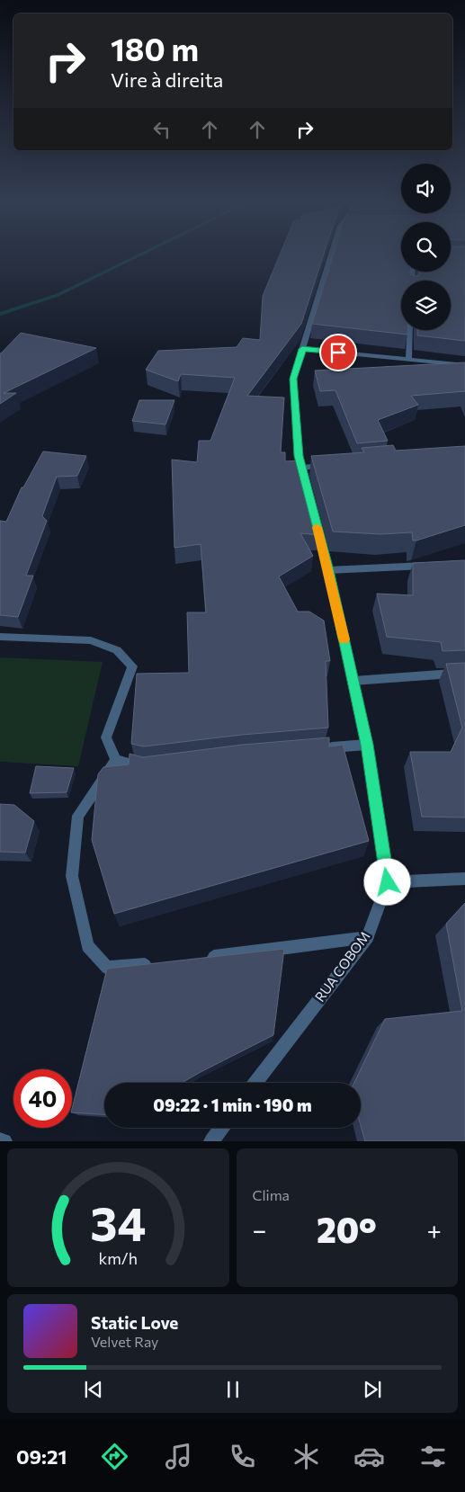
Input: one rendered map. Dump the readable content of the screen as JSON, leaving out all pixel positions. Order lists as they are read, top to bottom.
{
  "streets": {
    "street": ["RUA COBOM"]
  },
  "page": {
    "turn": ["180 m", "Vire à direita"],
    "limit": "40",
    "trip": "09:22 · 1 min · 190 m",
    "tile": "Clima",
    "heat": ["−", "20°", "+"],
    "song": ["Static Love", "Velvet Ray"],
    "tabs": "09:21",
    "gauge": ["34", "km/h"]
  }
}
